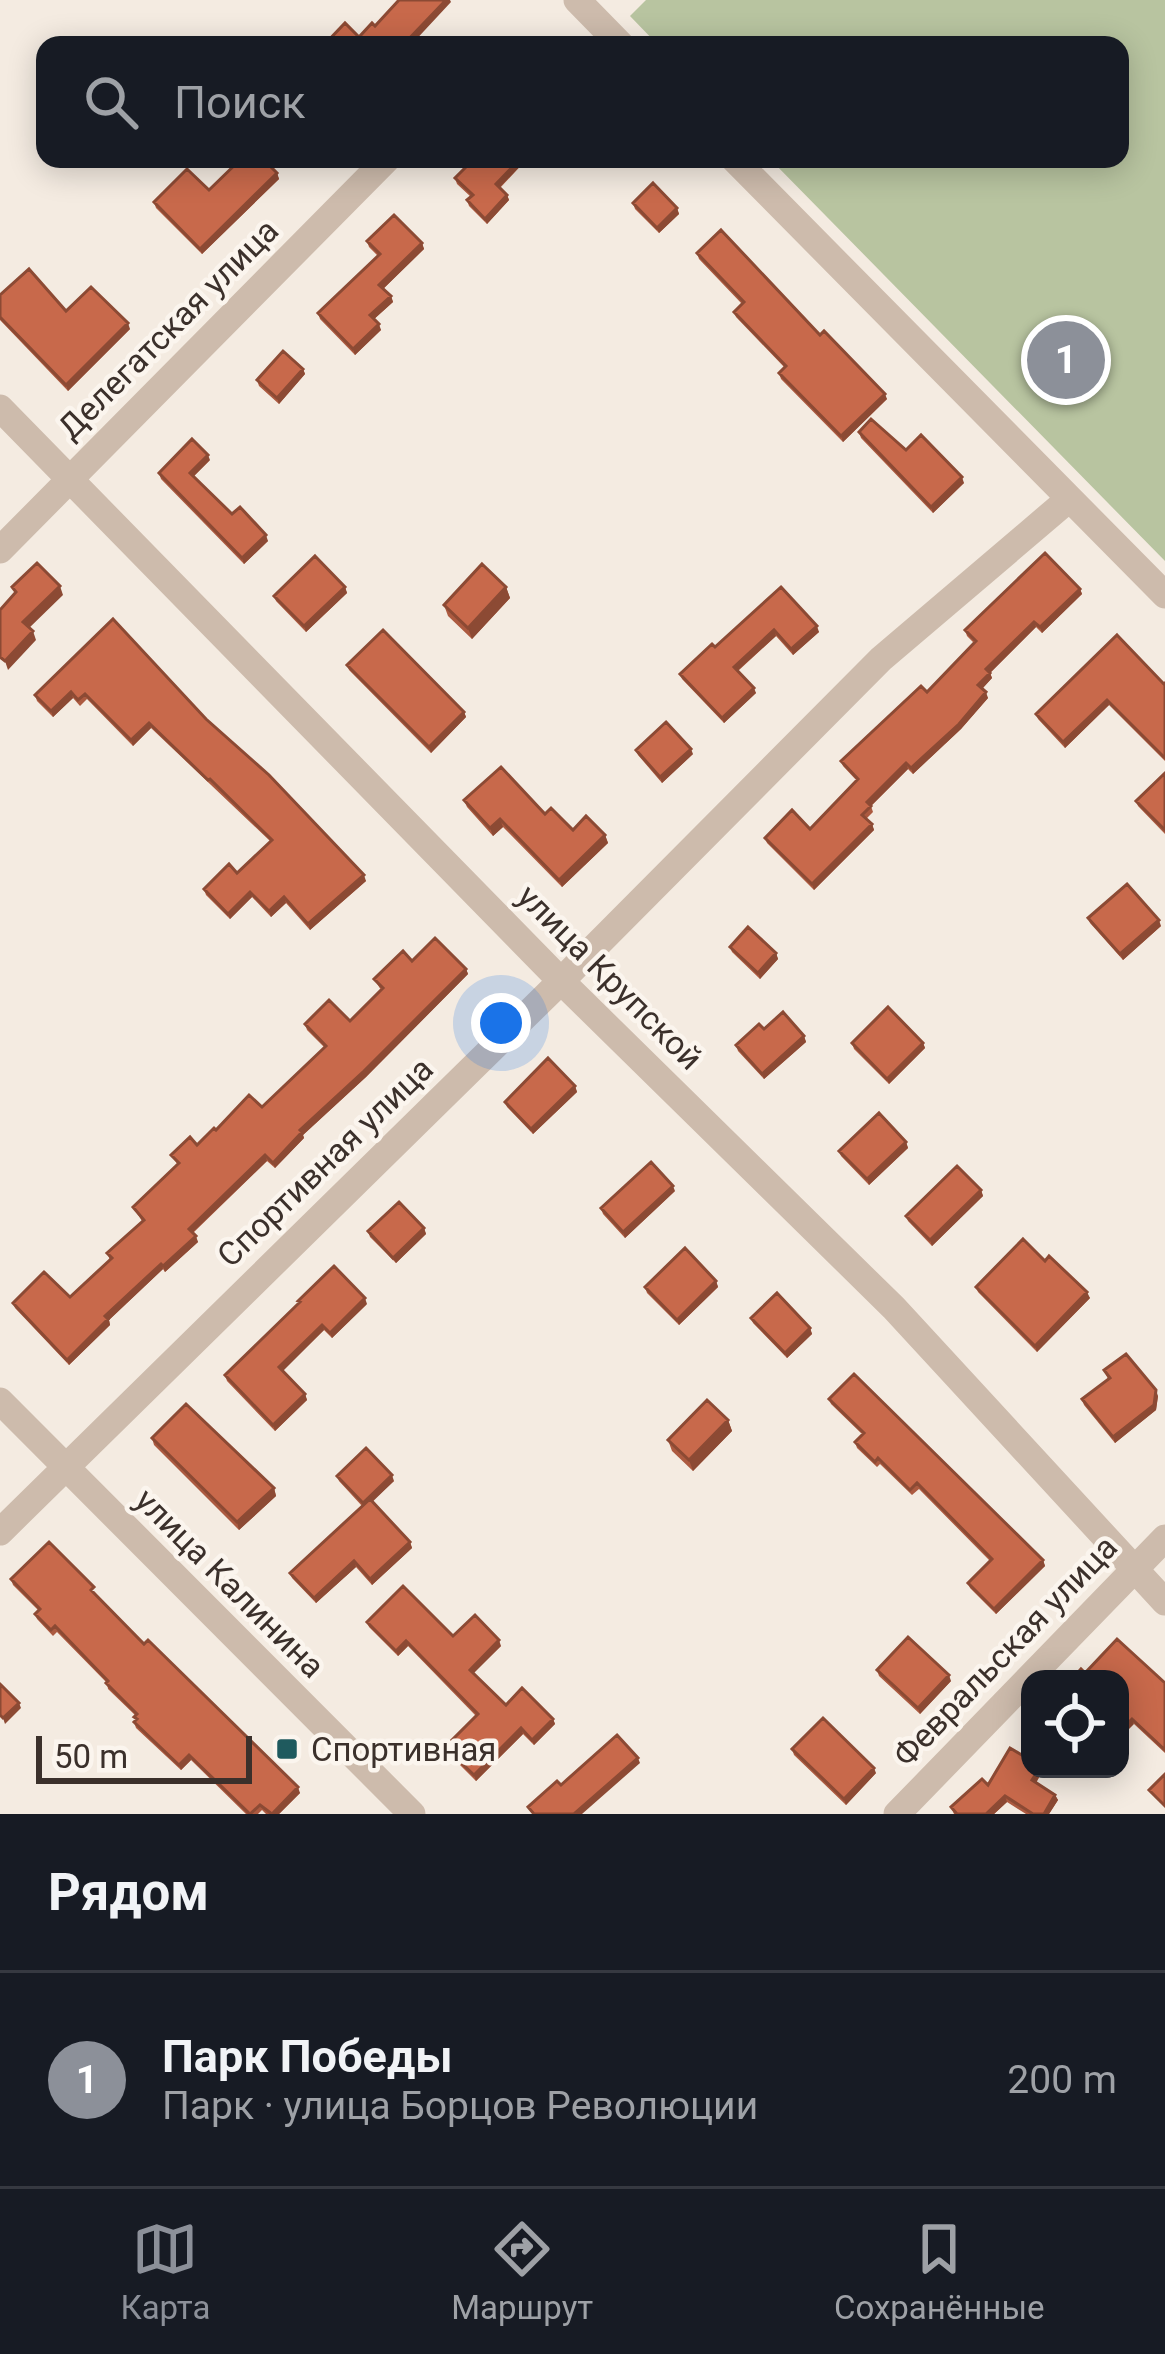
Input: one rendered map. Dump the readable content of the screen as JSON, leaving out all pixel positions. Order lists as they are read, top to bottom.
{
  "streets": {
    "street": [
      "Делегатская улица",
      "улица Крупской",
      "Спортивная улица",
      "улица Калинина",
      "Февральская улица"
    ]
  },
  "crossings": [
    ["Делегатская улица", "улица Крупской"],
    ["улица Крупской", "Спортивная улица"],
    ["улица Крупской", "Февральская улица"],
    ["Спортивная улица", "улица Калинина"]
  ],
  "places": {
    "transit": ["Спортивная"]
  },
  "scale_bar": "50 m",
  "page": {
    "search": "Поиск",
    "pins": "1",
    "scale": "50 m",
    "heading": "Рядом",
    "list": [
      {
        "mark": "1",
        "name": "Парк Победы",
        "note": "Парк · улица Борцов Революции",
        "value": "200 m"
      }
    ],
    "nav": ["Карта", "Маршрут", "Сохранённые"]
  }
}
